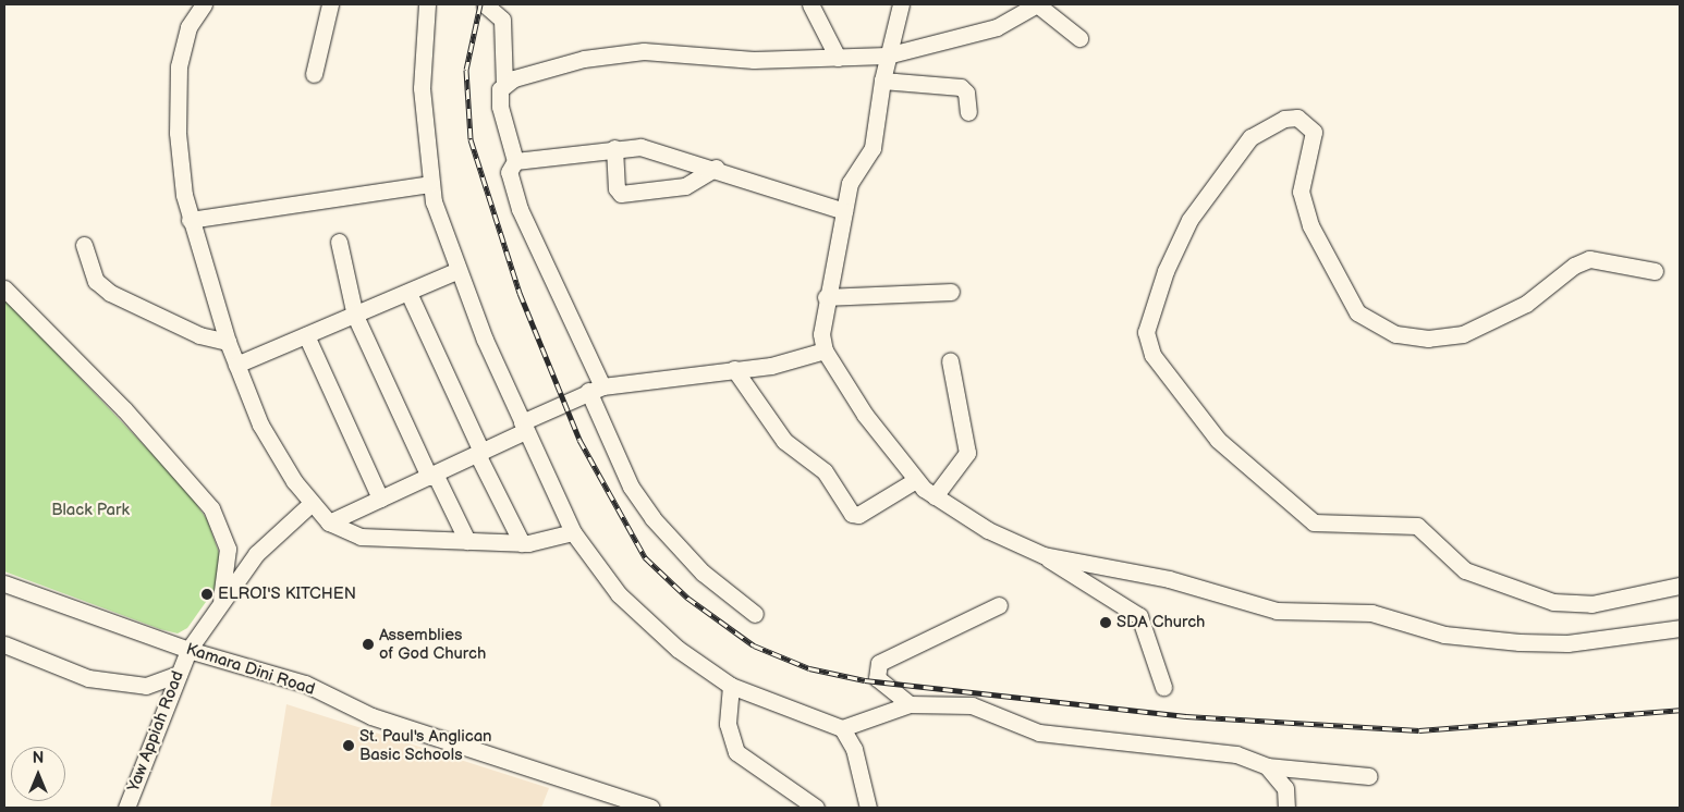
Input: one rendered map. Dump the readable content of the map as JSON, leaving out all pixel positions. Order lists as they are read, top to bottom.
{
  "streets": {
    "street": ["Kamara Dini Road", "Yaw Appiah Road"]
  },
  "crossings": [
    ["Kamara Dini Road", "Yaw Appiah Road"]
  ],
  "parks": ["Black Park"],
  "places": [
    "ELROI'S KITCHEN",
    "SDA Church",
    "Assemblies of God Church",
    "St. Paul's Anglican Basic Schools"
  ],
  "north": "top"
}
